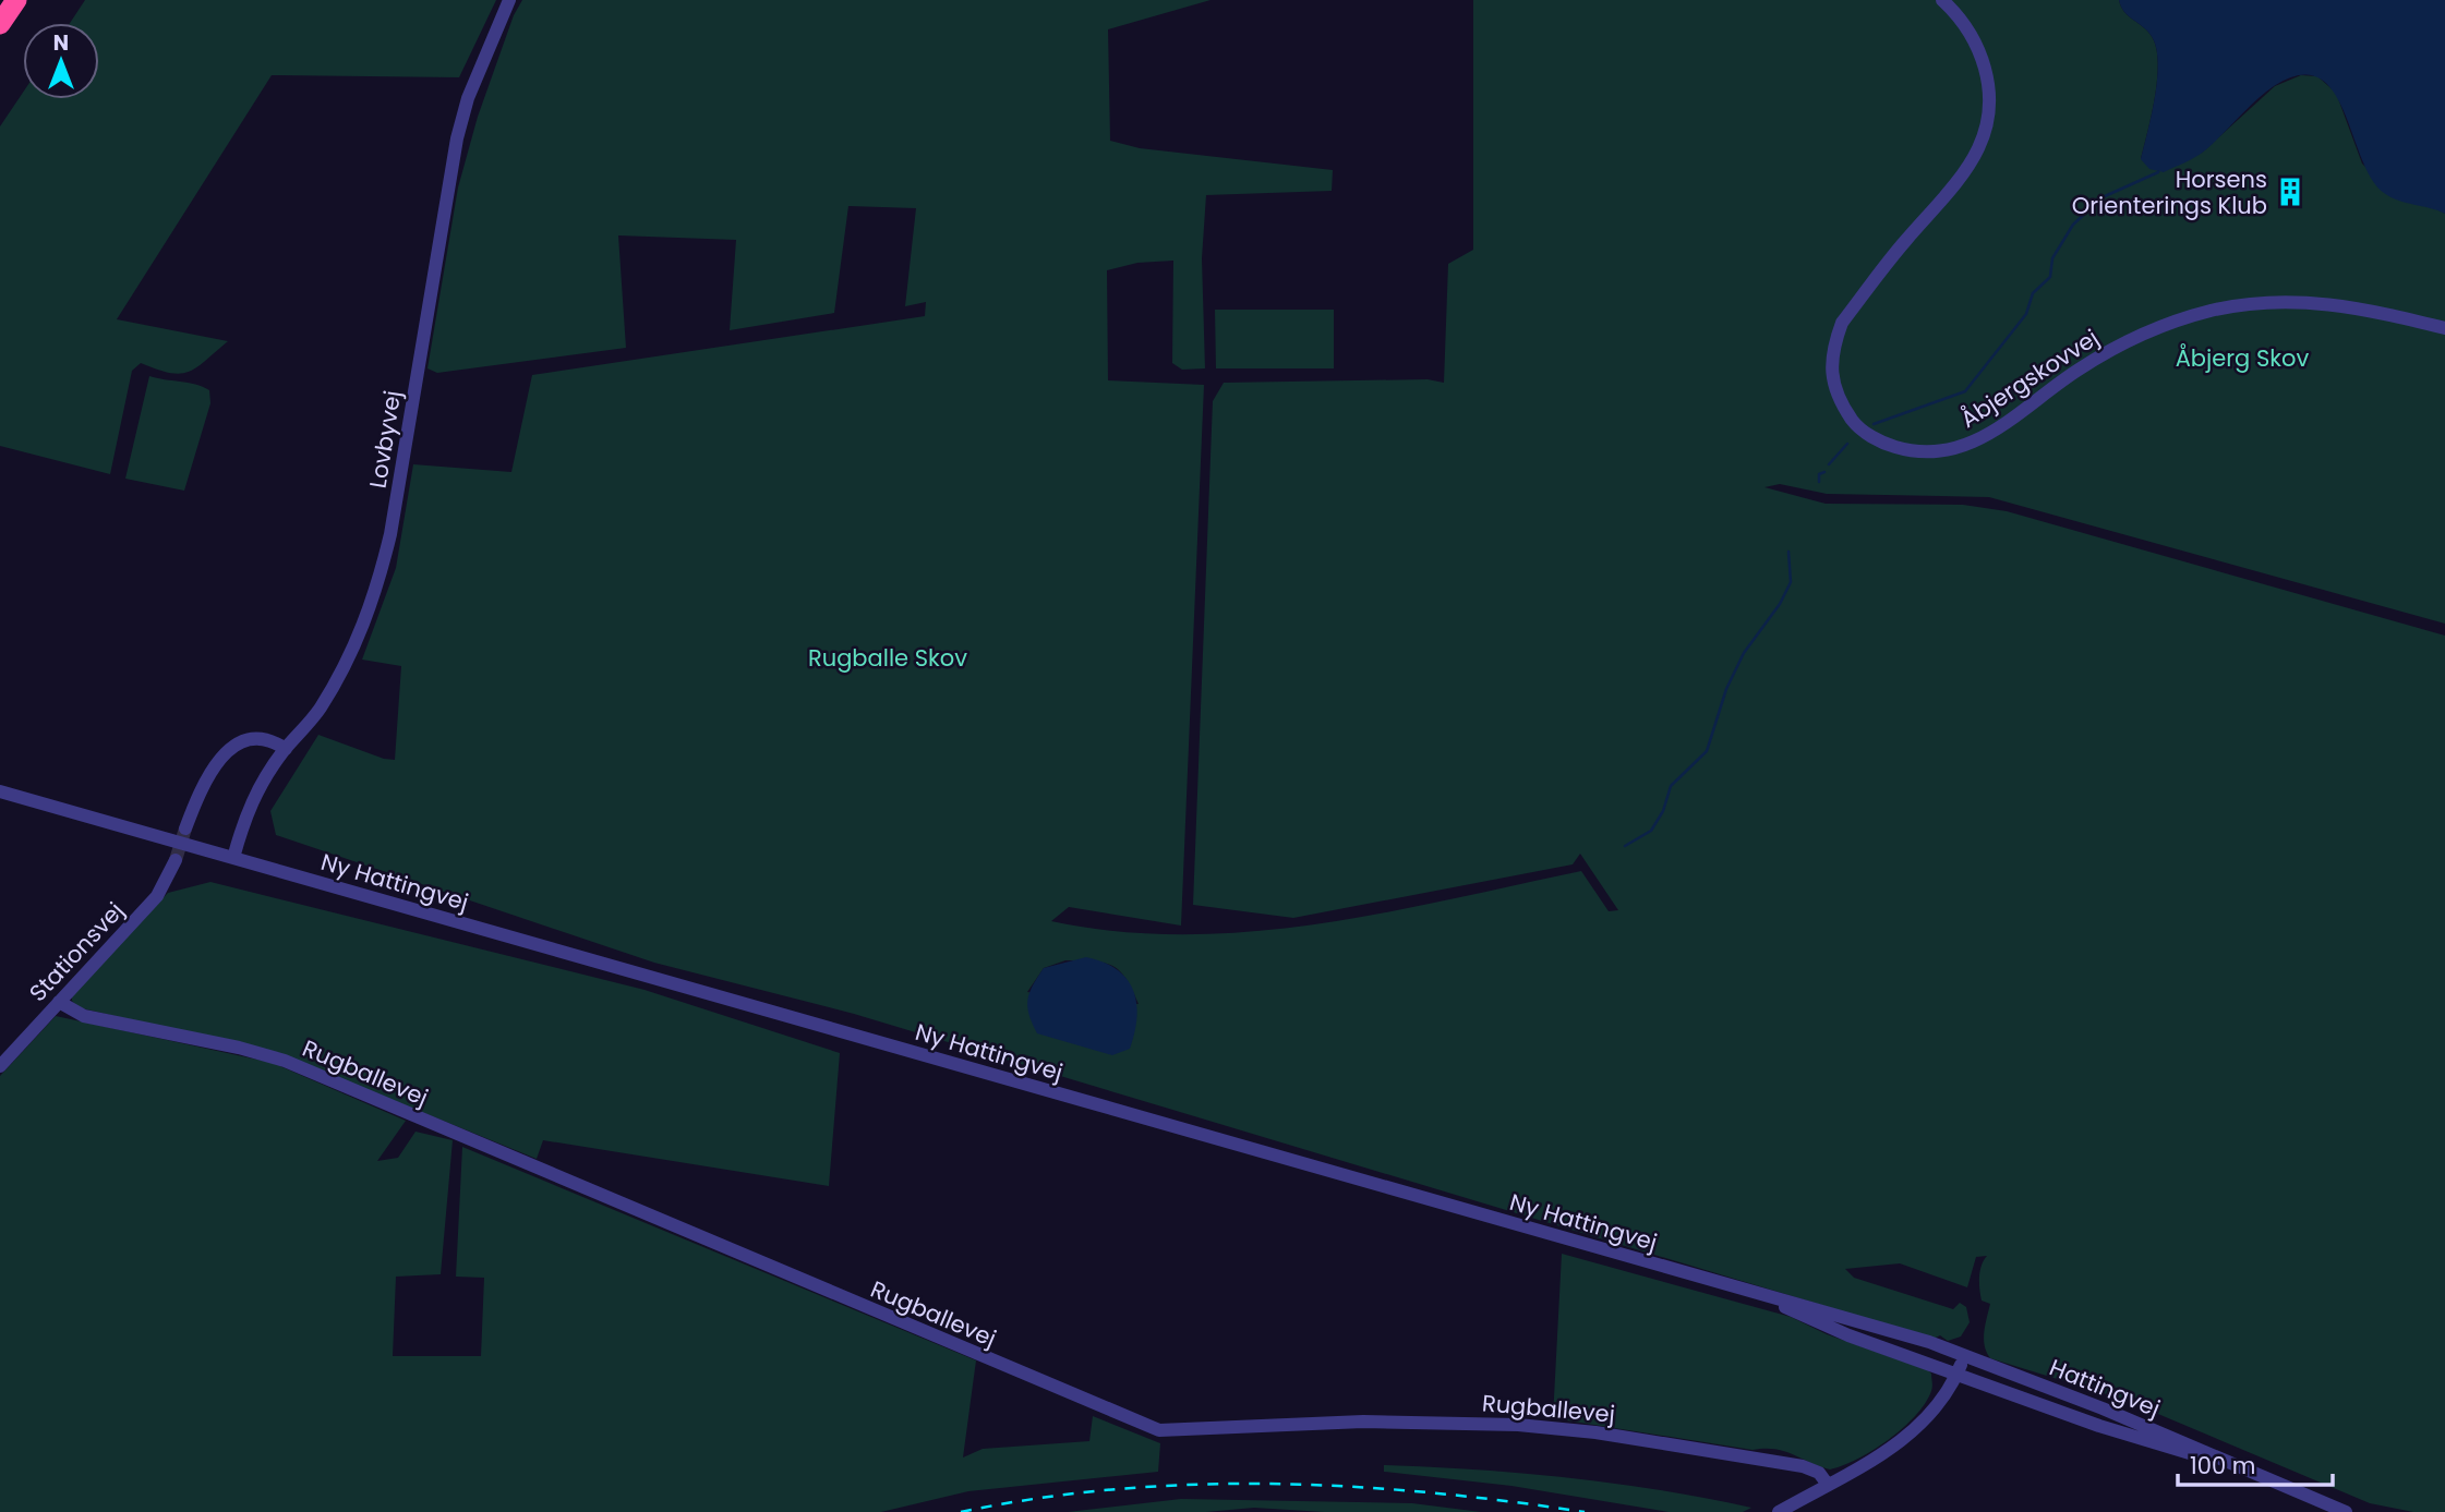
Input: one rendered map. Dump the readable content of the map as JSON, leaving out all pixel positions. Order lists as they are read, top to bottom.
{
  "streets": {
    "street": [
      "Åbjergskovvej",
      "Lovbyvej",
      "Ny Hattingvej",
      "Stationsvej",
      "Rugballevej",
      "Hattingvej"
    ]
  },
  "crossings": [
    ["Lovbyvej", "Ny Hattingvej"],
    ["Ny Hattingvej", "Hattingvej"],
    ["Stationsvej", "Rugballevej"]
  ],
  "parks": ["Åbjerg Skov", "Rugballe Skov"],
  "places": {
    "building": ["Horsens Orienterings Klub"]
  },
  "scale_bar": "100 m",
  "north": "top"
}
